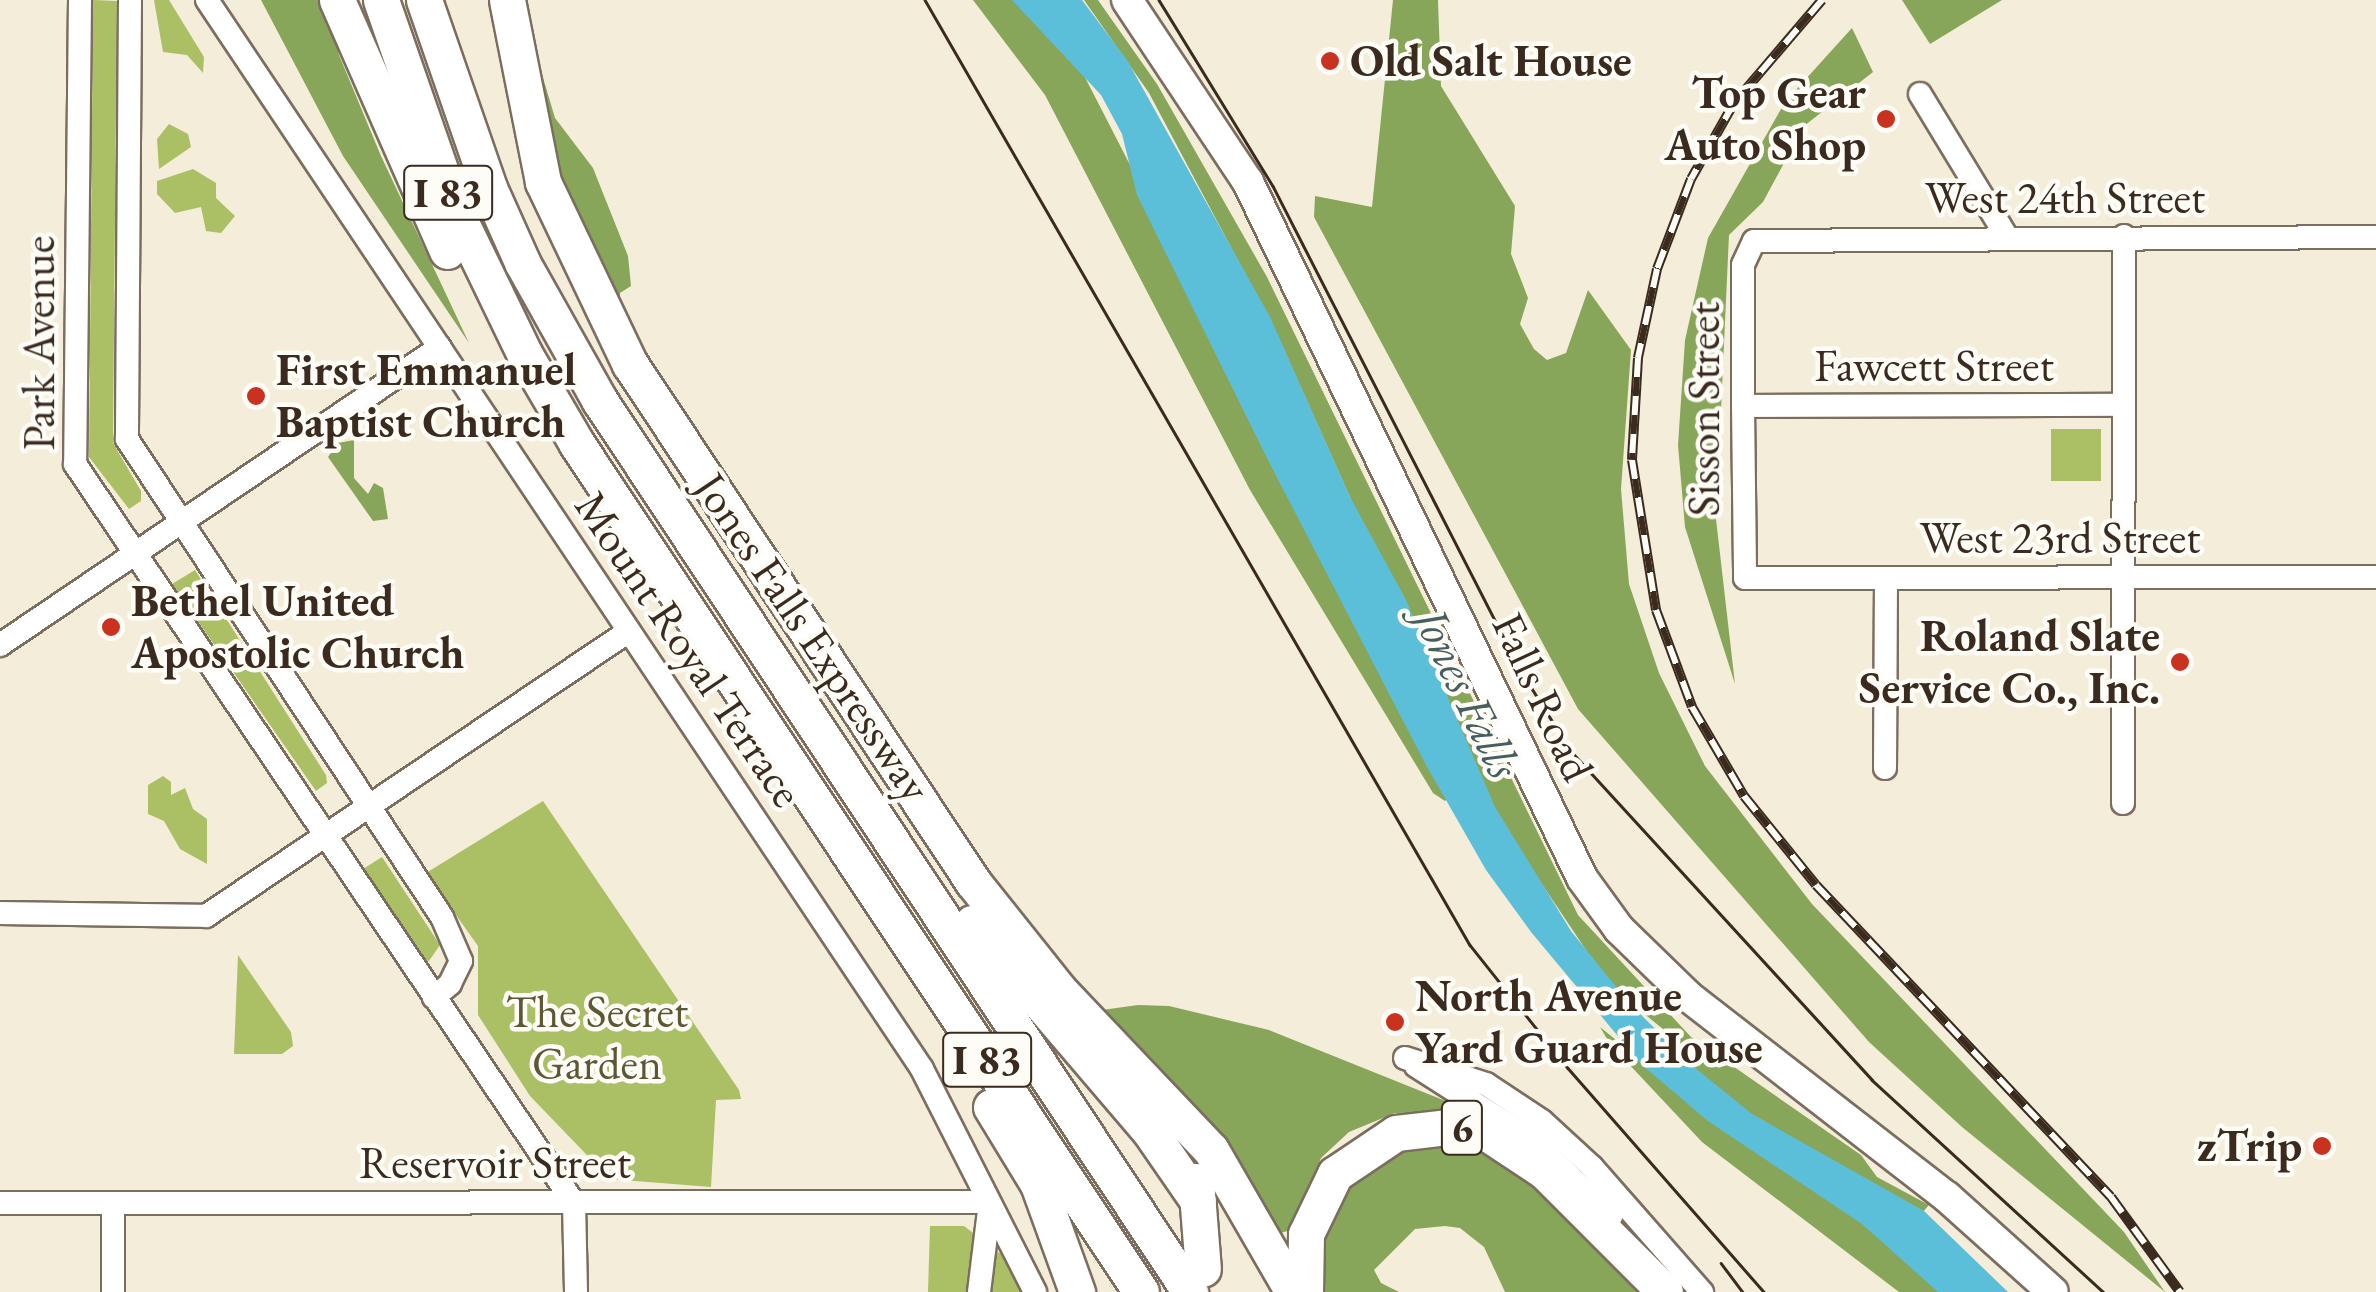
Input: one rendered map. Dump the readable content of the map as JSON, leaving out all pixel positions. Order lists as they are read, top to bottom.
{
  "streets": {
    "highway": ["I 83", "Jones Falls Expressway", "6"],
    "main road": ["Falls Road"],
    "street": [
      "West 24th Street",
      "Park Avenue",
      "Fawcett Street",
      "Sisson Street",
      "West 23rd Street",
      "Mount Royal Terrace",
      "Reservoir Street"
    ]
  },
  "crossings": [
    ["West 24th Street", "Sisson Street"],
    ["Park Avenue", "Reservoir Street"],
    ["Fawcett Street", "Sisson Street"],
    ["Sisson Street", "West 23rd Street"],
    ["Mount Royal Terrace", "Reservoir Street"]
  ],
  "water": ["Jones Falls"],
  "parks": ["The Secret Garden"],
  "places": [
    "Old Salt House",
    "Top Gear Auto Shop",
    "First Emmanuel Baptist Church",
    "Bethel United Apostolic Church",
    "Roland Slate Service Co., Inc.",
    "North Avenue Yard Guard House",
    "zTrip"
  ]
}
